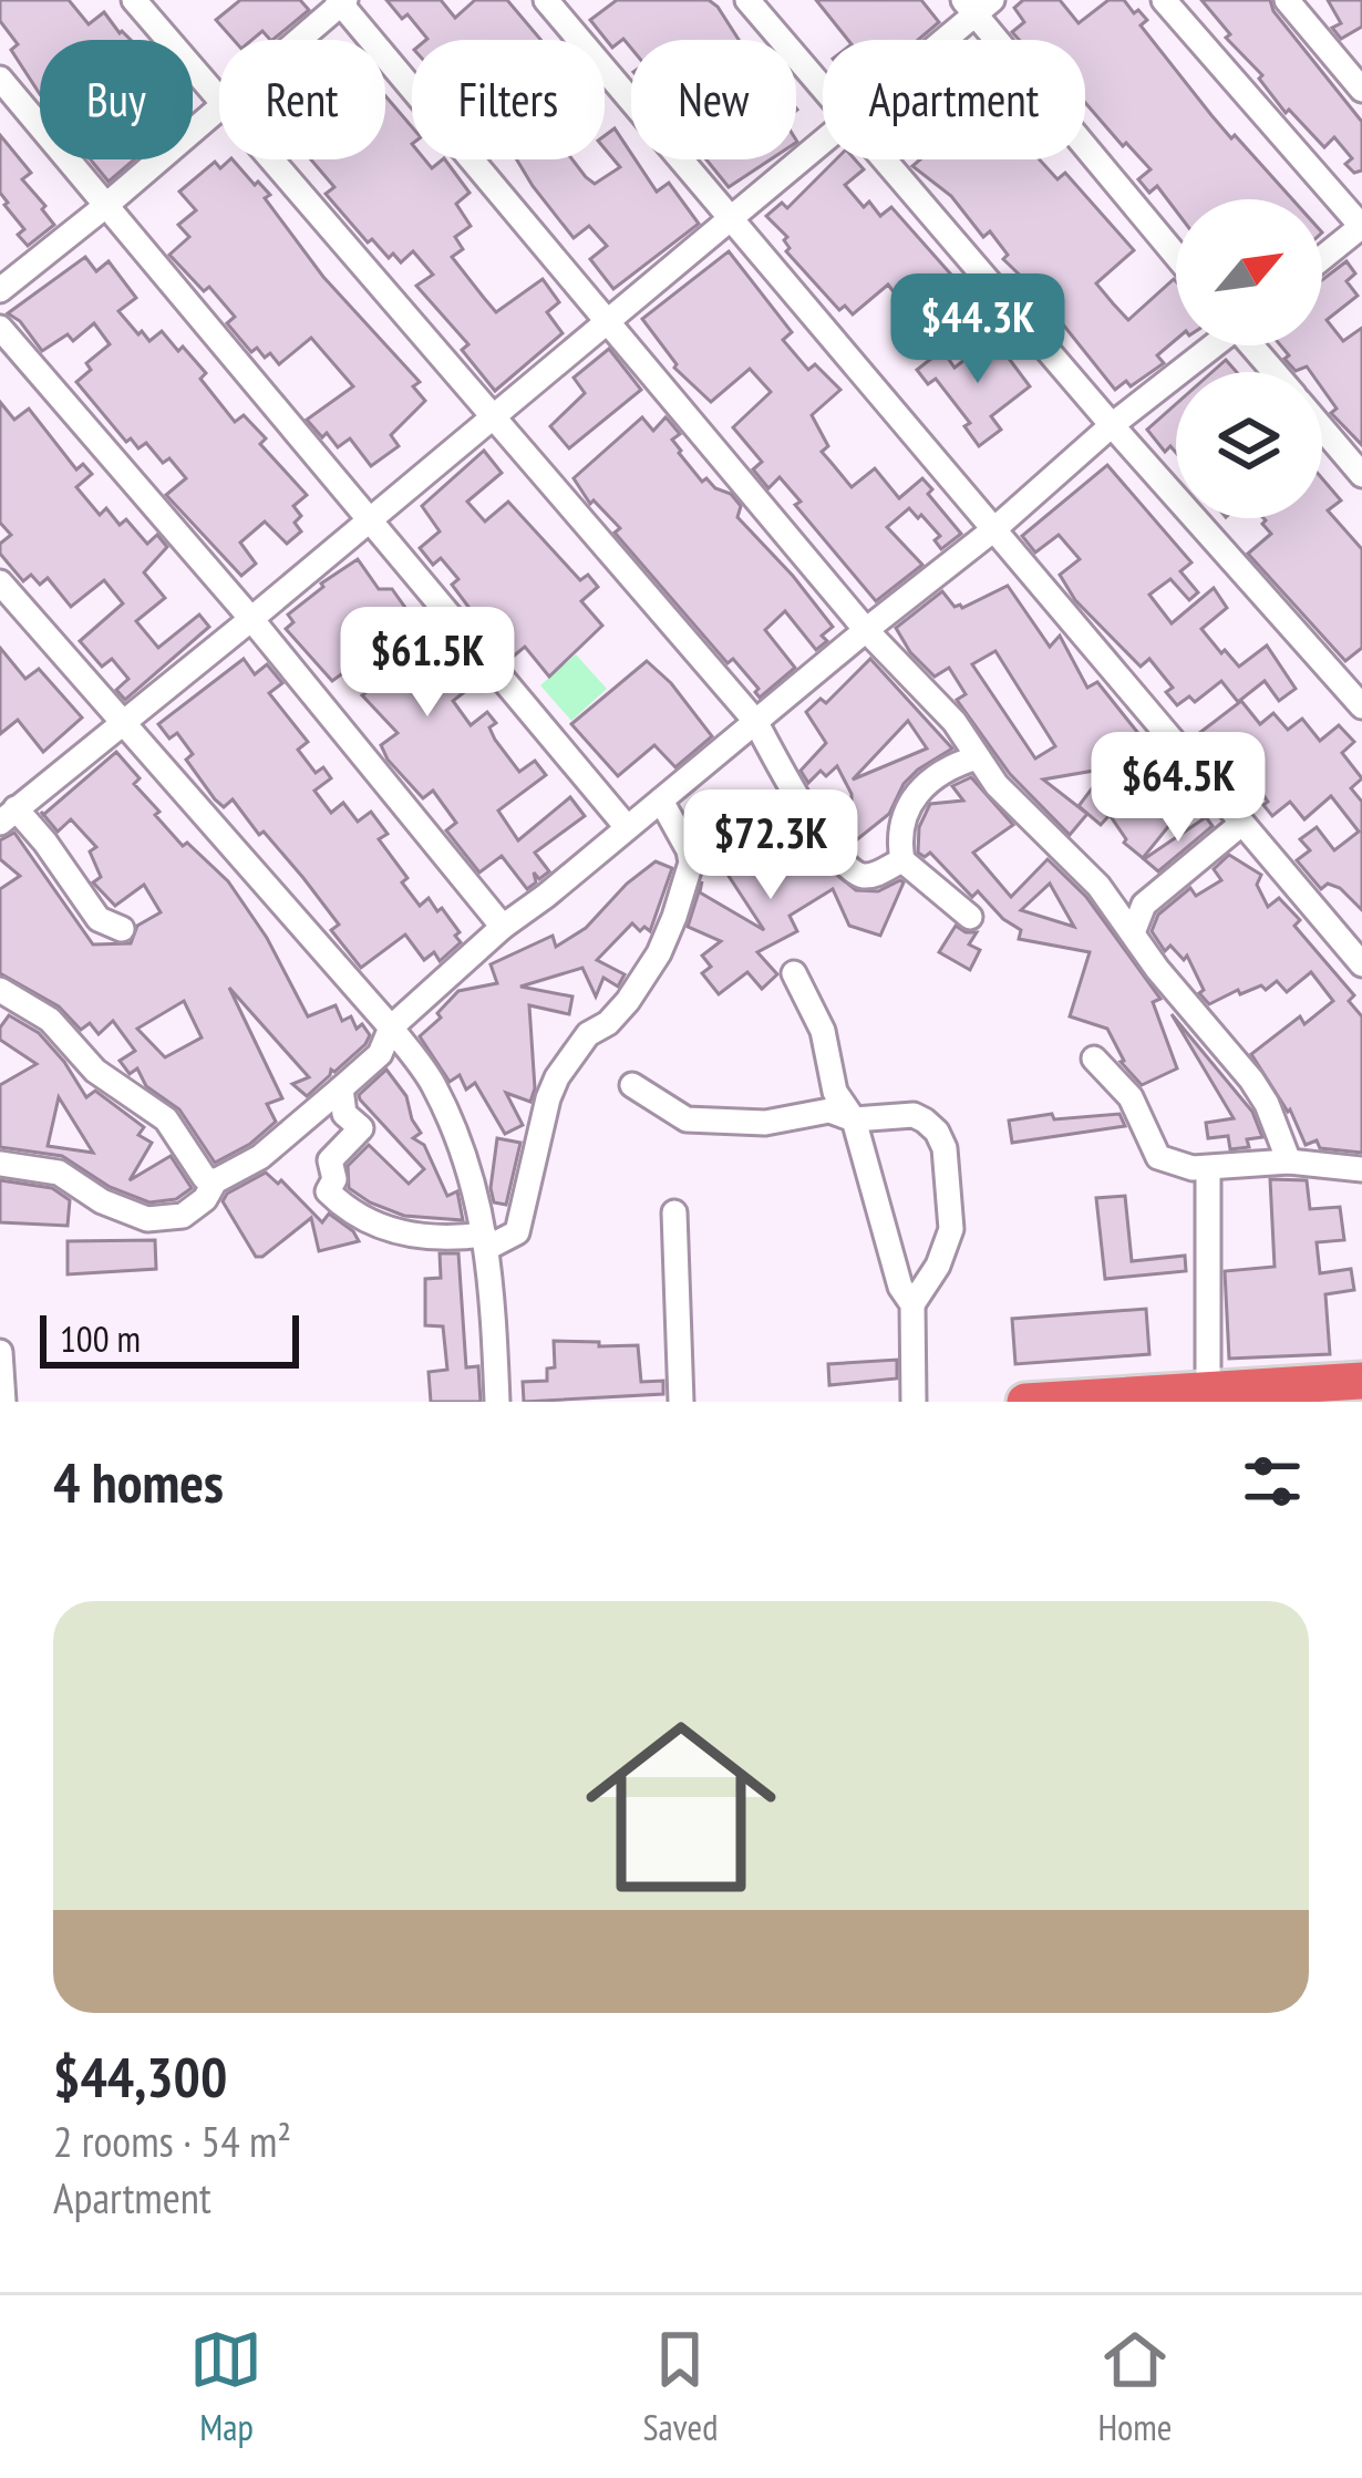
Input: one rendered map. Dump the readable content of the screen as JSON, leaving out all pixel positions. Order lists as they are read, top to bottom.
{
  "scale_bar": "100 m",
  "north": "top right",
  "page": {
    "chip": [
      "Buy",
      "Rent",
      "Filters",
      "New",
      "Apartment"
    ],
    "price": [
      "$44.3K",
      "$61.5K",
      "$64.5K",
      "$72.3K"
    ],
    "scale": "100 m",
    "heading": "4 homes",
    "list": [
      {
        "name": "$44,300",
        "note": "2 rooms · 54 m² · Apartment"
      }
    ],
    "tabs": ["Map", "Saved", "Home"]
  }
}
